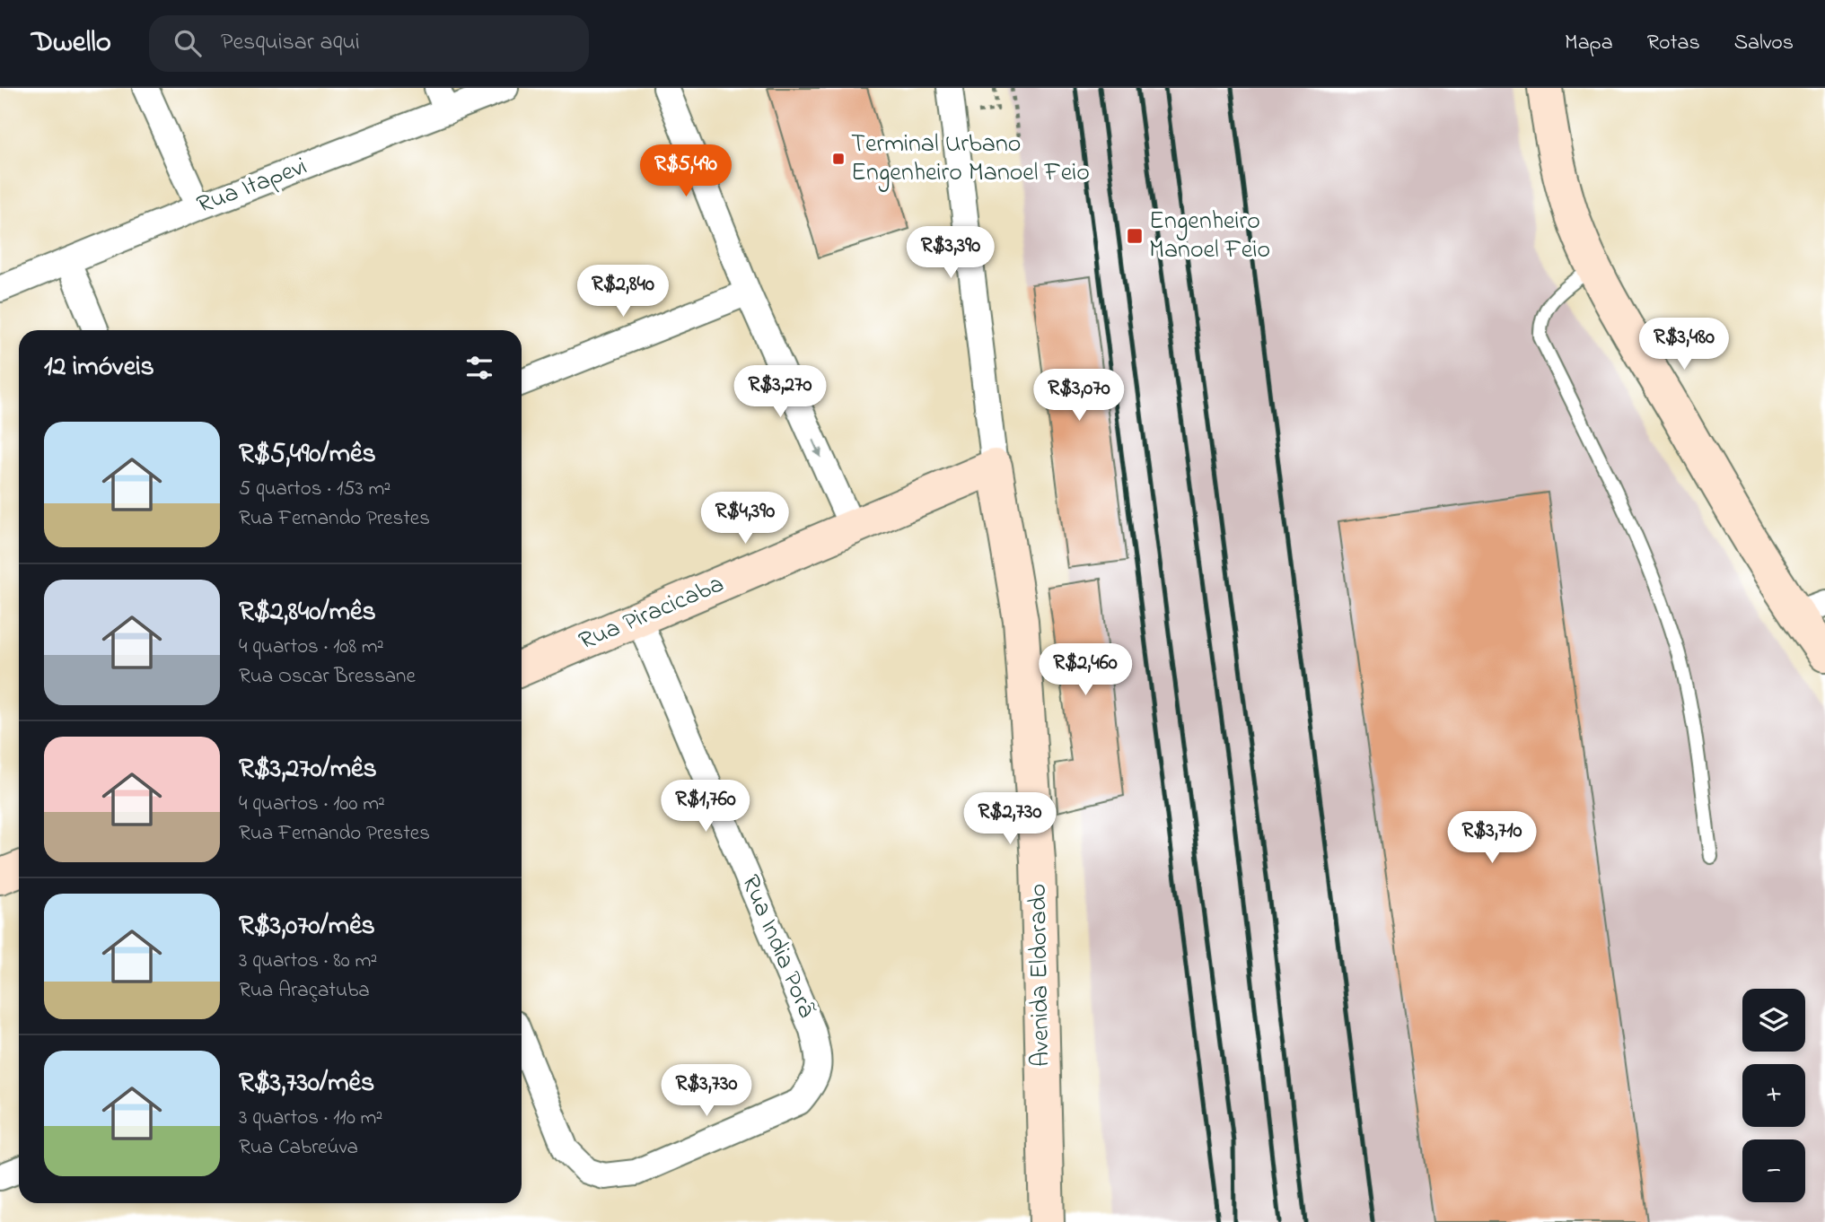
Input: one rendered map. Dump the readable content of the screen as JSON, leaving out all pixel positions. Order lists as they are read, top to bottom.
{
  "streets": {
    "street": [
      "Rua Itapevi",
      "Rua Piracicaba",
      "Rua India Porã",
      "Avenida Eldorado"
    ]
  },
  "crossings": [
    ["Rua Piracicaba", "Rua India Porã"],
    ["Rua Piracicaba", "Avenida Eldorado"]
  ],
  "places": {
    "transit": ["Terminal Urbano Engenheiro Manoel Feio", "Engenheiro Manoel Feio"]
  },
  "page": {
    "header": "Dwello",
    "search": "Pesquisar aqui",
    "nav": ["Mapa", "Rotas", "Salvos"],
    "price": [
      "R$5,490",
      "R$3,390",
      "R$2,840",
      "R$3,480",
      "R$3,270",
      "R$3,070",
      "R$4,390",
      "R$2,460",
      "R$1,760",
      "R$2,730",
      "R$3,710",
      "R$3,730"
    ],
    "heading": "12 imóveis",
    "list": [
      {
        "name": "R$5,490/mês",
        "note": "5 quartos · 153 m² · Rua Fernando Prestes"
      },
      {
        "name": "R$2,840/mês",
        "note": "4 quartos · 108 m² · Rua Oscar Bressane"
      },
      {
        "name": "R$3,270/mês",
        "note": "4 quartos · 100 m² · Rua Fernando Prestes"
      },
      {
        "name": "R$3,070/mês",
        "note": "3 quartos · 80 m² · Rua Araçatuba"
      },
      {
        "name": "R$3,730/mês",
        "note": "3 quartos · 110 m² · Rua Cabreúva"
      }
    ],
    "map_buttons": ["+", "−"]
  }
}
